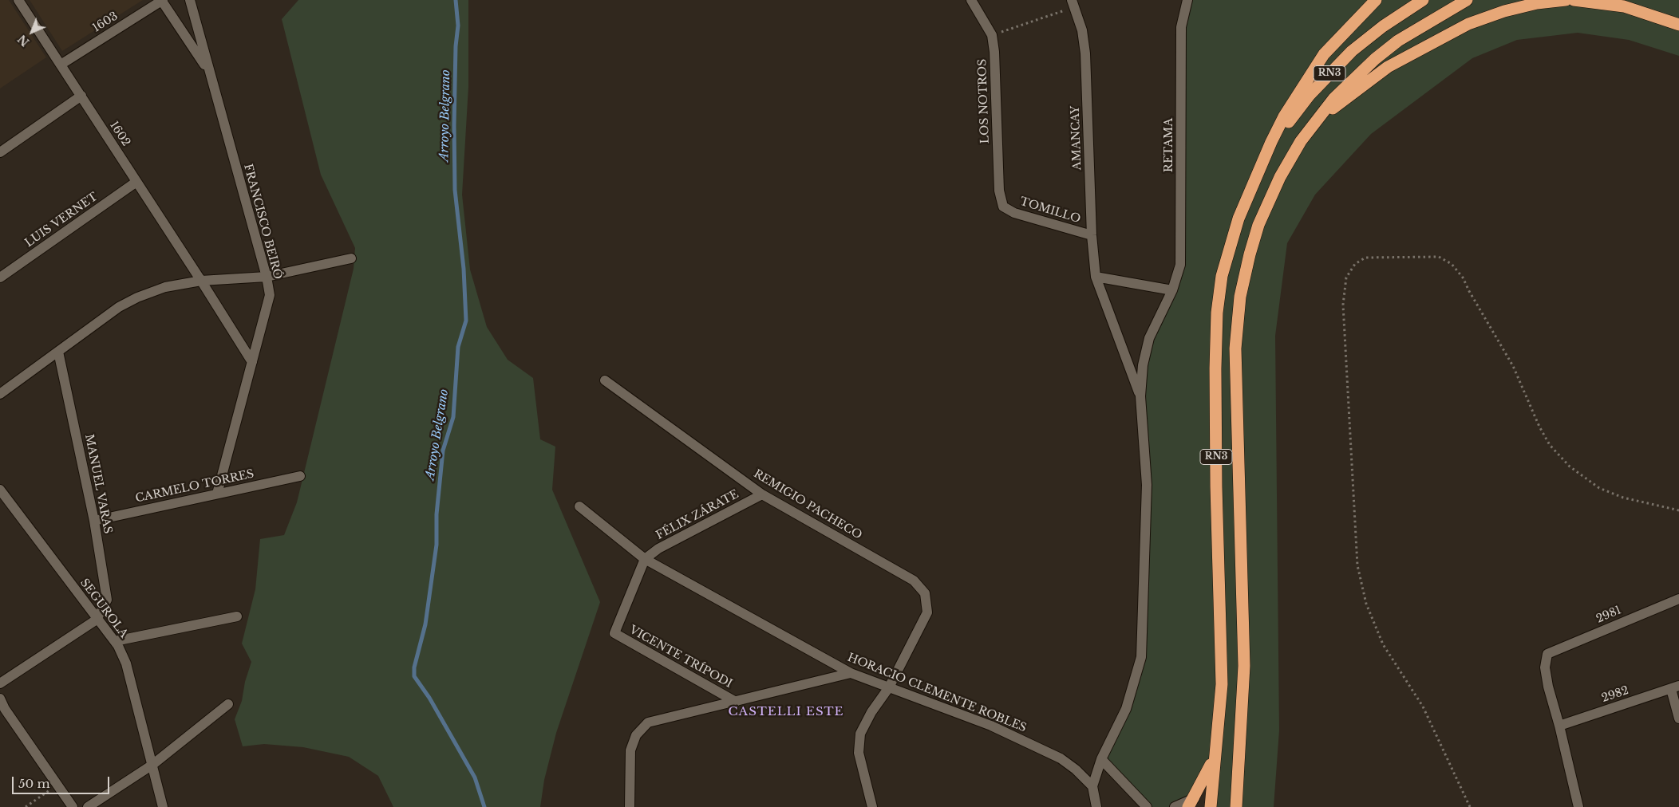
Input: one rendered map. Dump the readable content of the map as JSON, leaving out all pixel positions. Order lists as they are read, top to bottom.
{
  "streets": {
    "highway": ["RN3"],
    "street": [
      "1603",
      "LOS NOTROS",
      "1602",
      "AMANCAY",
      "RETAMA",
      "TOMILLO",
      "LUIS VERNET",
      "FRANCISCO BEIRÓ",
      "MANUEL VARAS",
      "CARMELO TORRES",
      "REMIGIO PACHECO",
      "FÉLIX ZÁRATE",
      "SEGUROLA",
      "2981",
      "VICENTE TRÍPODI",
      "HORACIO CLEMENTE ROBLES",
      "2982"
    ]
  },
  "crossings": [
    ["1603", "1602"],
    ["1603", "FRANCISCO BEIRÓ"],
    ["LOS NOTROS", "TOMILLO"],
    ["1602", "LUIS VERNET"],
    ["1602", "FRANCISCO BEIRÓ"],
    ["AMANCAY", "RETAMA"],
    ["AMANCAY", "TOMILLO"],
    ["FRANCISCO BEIRÓ", "CARMELO TORRES"],
    ["MANUEL VARAS", "CARMELO TORRES"],
    ["MANUEL VARAS", "SEGUROLA"],
    ["REMIGIO PACHECO", "FÉLIX ZÁRATE"],
    ["REMIGIO PACHECO", "HORACIO CLEMENTE ROBLES"],
    ["FÉLIX ZÁRATE", "VICENTE TRÍPODI"],
    ["FÉLIX ZÁRATE", "HORACIO CLEMENTE ROBLES"],
    ["2981", "2982"],
    ["VICENTE TRÍPODI", "HORACIO CLEMENTE ROBLES"]
  ],
  "districts": ["CASTELLI ESTE"],
  "water": ["Arroyo Belgrano"],
  "scale_bar": "50 m",
  "north": "bottom left"
}
